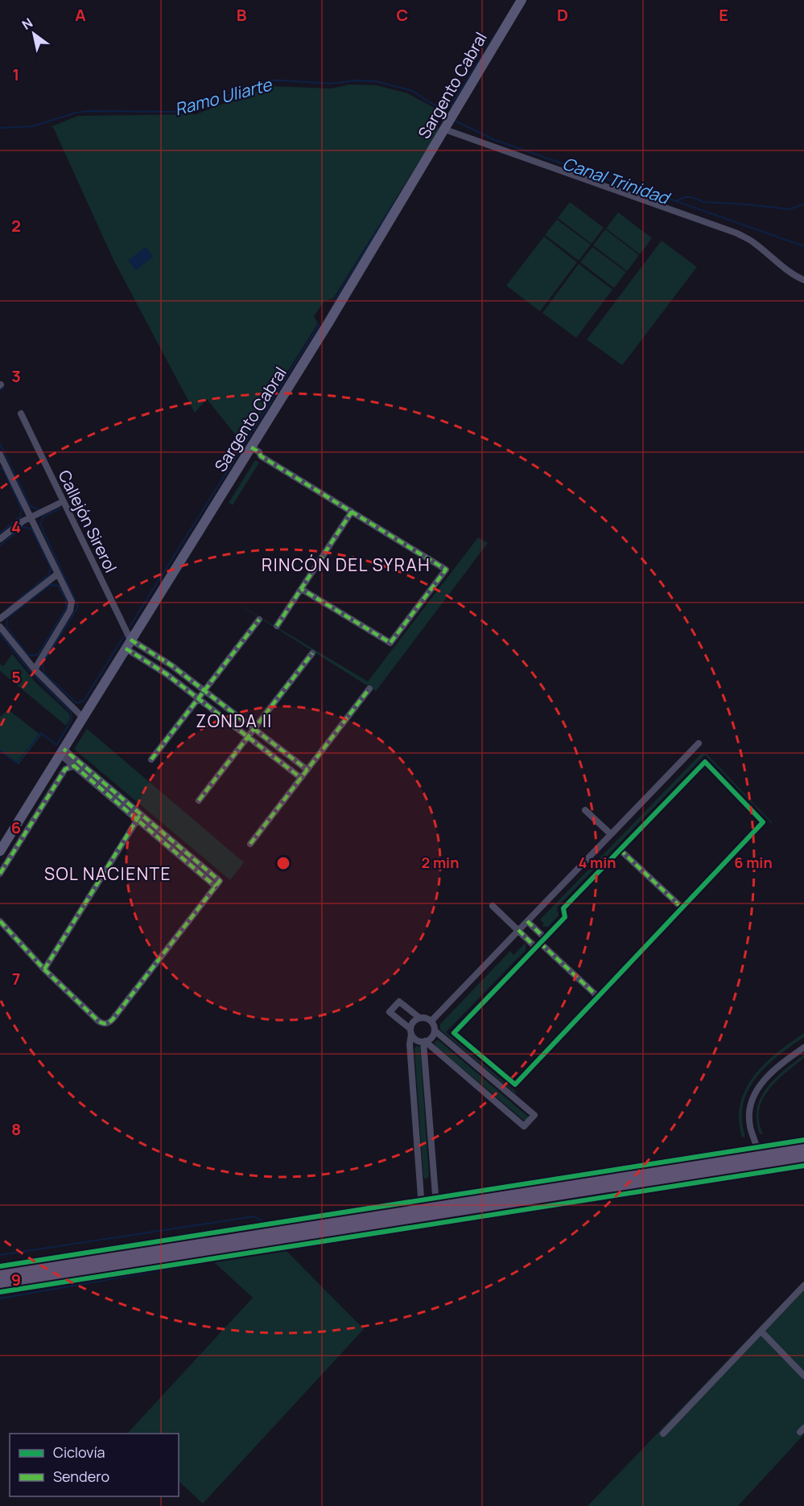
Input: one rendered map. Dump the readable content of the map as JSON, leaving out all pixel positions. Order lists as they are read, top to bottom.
{
  "streets": {
    "main road": ["Sargento Cabral"],
    "street": ["Callejón Sirerol"]
  },
  "crossings": [
    ["Sargento Cabral", "Callejón Sirerol"]
  ],
  "districts": ["RINCÓN DEL SYRAH", "ZONDA II", "SOL NACIENTE"],
  "water": ["Ramo Uliarte", "Canal Trinidad"],
  "legend": ["Ciclovía", "Sendero"],
  "north": "top left",
  "grid": {
    "columns": [
      "A",
      "B",
      "C",
      "D",
      "E"
    ],
    "rows": [
      "1",
      "2",
      "3",
      "4",
      "5",
      "6",
      "7",
      "8",
      "9"
    ]
  },
  "rings": ["2 min", "4 min", "6 min"]
}
